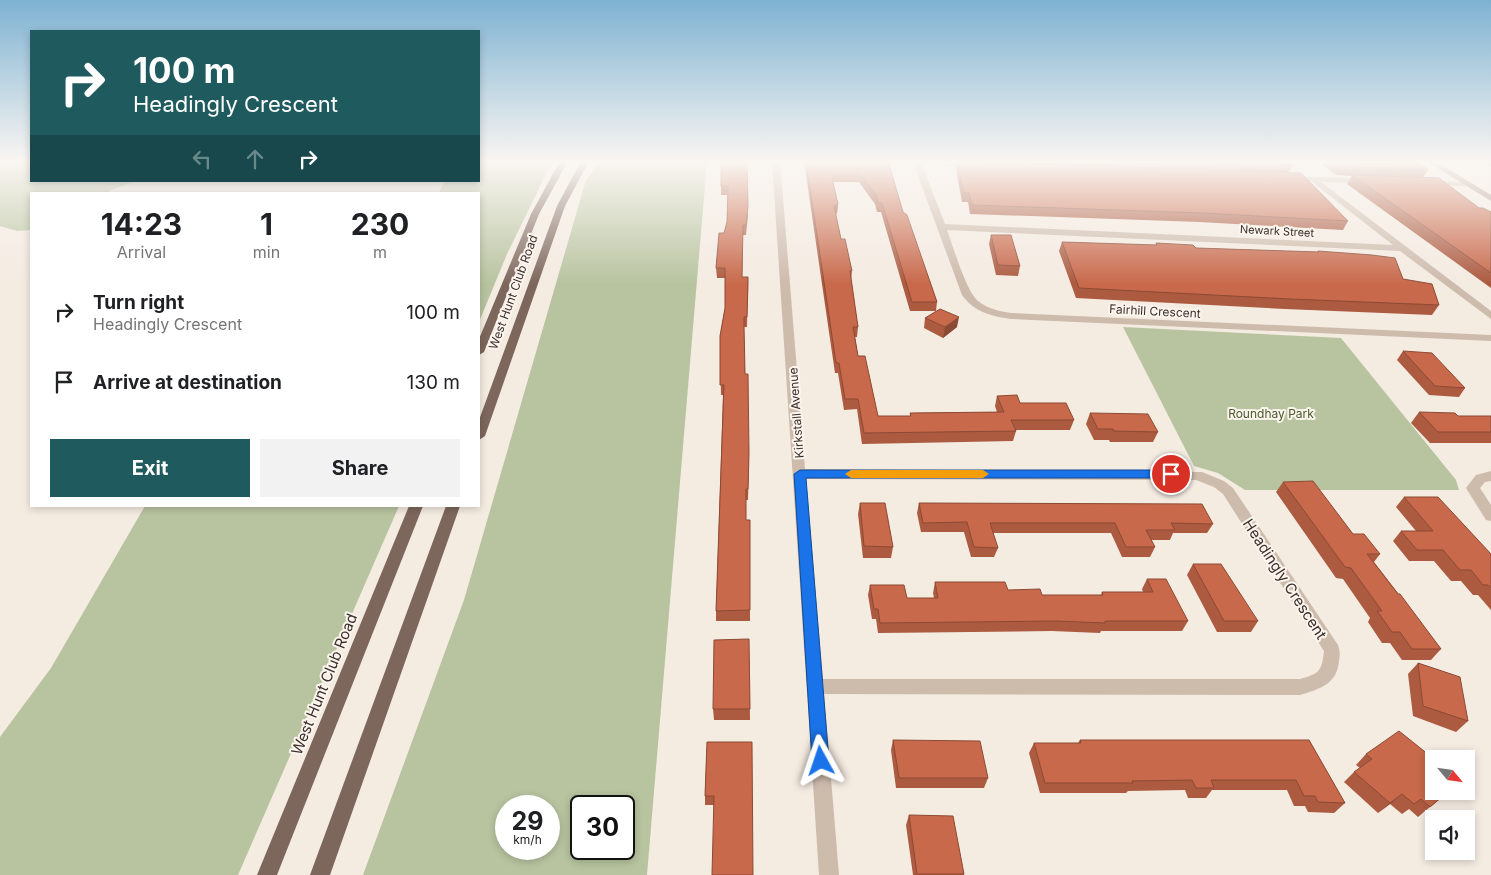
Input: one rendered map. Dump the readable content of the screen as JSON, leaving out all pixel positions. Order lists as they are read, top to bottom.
{
  "streets": {
    "main road": ["West Hunt Club Road"],
    "street": [
      "Newark Street",
      "Fairhill Crescent",
      "Kirkstall Avenue",
      "Headingly Crescent"
    ]
  },
  "crossings": [
    ["Newark Street", "Fairhill Crescent"],
    ["Kirkstall Avenue", "Headingly Crescent"]
  ],
  "parks": ["Roundhay Park"],
  "north": "bottom right",
  "page": {
    "turn": ["100 m", "Headingly Crescent"],
    "eta": [
      "14:23",
      "Arrival",
      "1",
      "min",
      "230",
      "m"
    ],
    "list": [
      {
        "name": "Turn right",
        "note": "Headingly Crescent",
        "value": "100 m"
      },
      {
        "name": "Arrive at destination",
        "value": "130 m"
      }
    ],
    "buttons": ["Exit", "Share"],
    "speed": "29 km/h",
    "limit": "30"
  }
}
